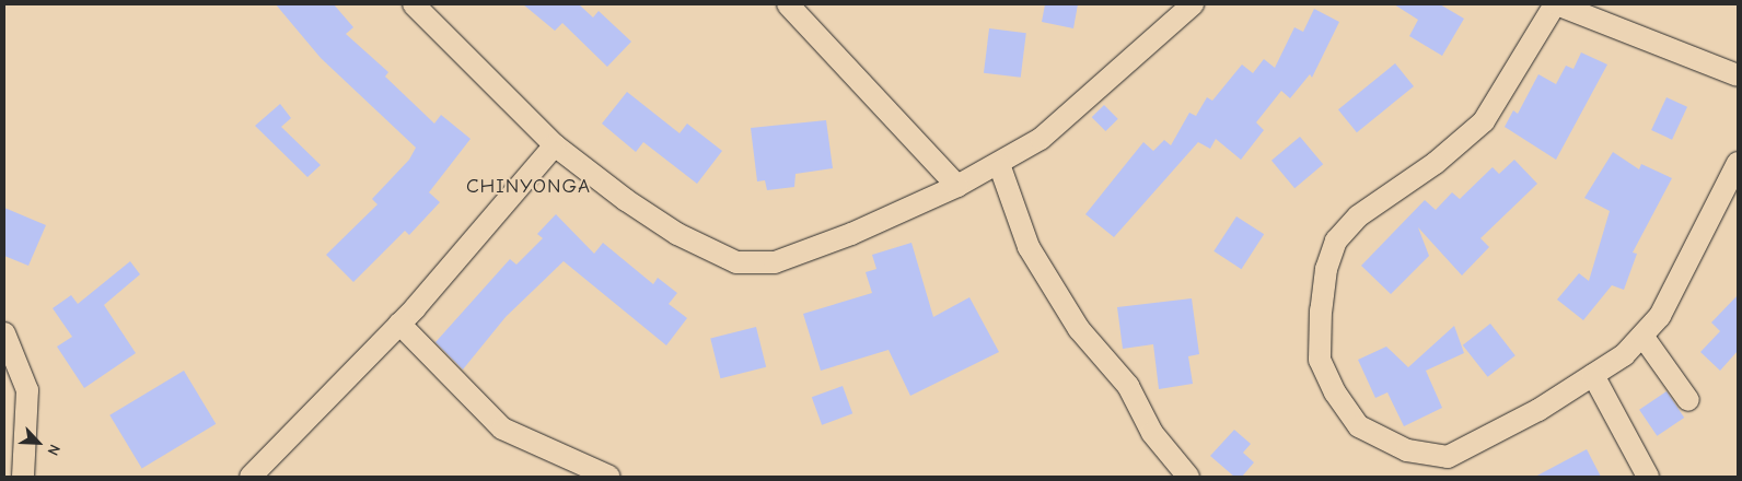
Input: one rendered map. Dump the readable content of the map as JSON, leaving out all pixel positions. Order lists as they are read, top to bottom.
{
  "districts": ["CHINYONGA"],
  "north": "bottom right"
}
